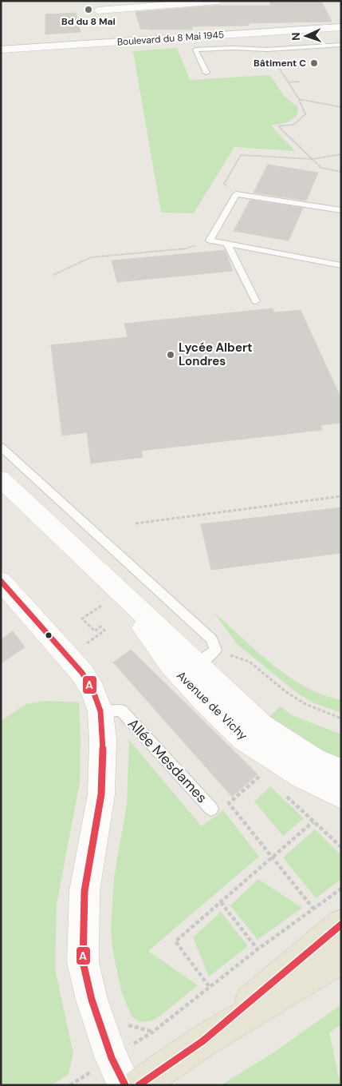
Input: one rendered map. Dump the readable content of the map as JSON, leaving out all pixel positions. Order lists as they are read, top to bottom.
{
  "streets": {
    "street": ["Boulevard du 8 Mai 1945", "Avenue de Vichy"],
    "lane": ["Allée Mesdames"]
  },
  "places": ["Bd du 8 Mai", "Bâtiment C", "Lycée Albert Londres"],
  "lines": ["transit line A"],
  "north": "left"
}
